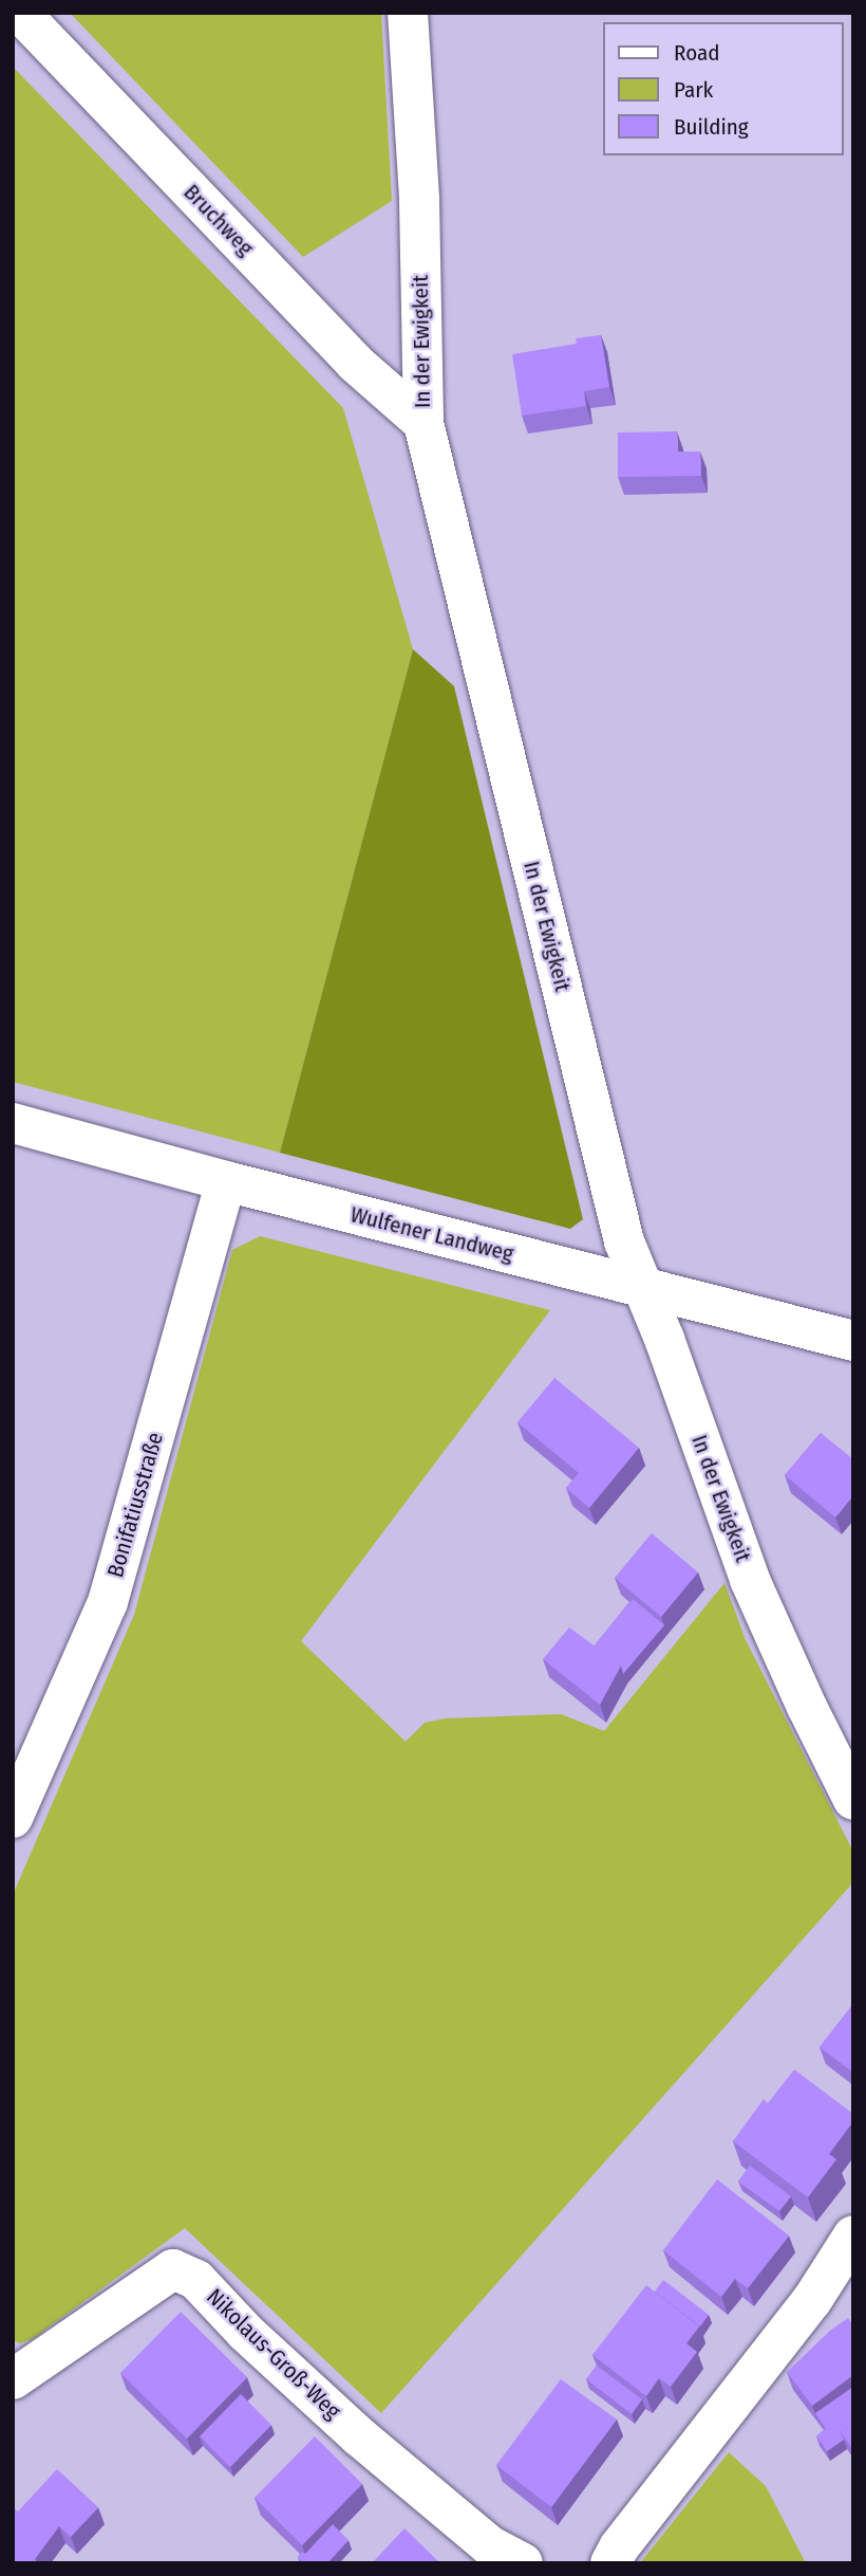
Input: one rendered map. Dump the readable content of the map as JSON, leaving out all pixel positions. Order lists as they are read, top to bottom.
{
  "streets": {
    "street": [
      "Bruchweg",
      "In der Ewigkeit",
      "Wulfener Landweg",
      "Bonifatiusstraße",
      "Nikolaus-Groß-Weg"
    ]
  },
  "crossings": [
    ["Bruchweg", "In der Ewigkeit"],
    ["In der Ewigkeit", "Wulfener Landweg"],
    ["Wulfener Landweg", "Bonifatiusstraße"]
  ],
  "legend": ["Road", "Park", "Building"]
}
